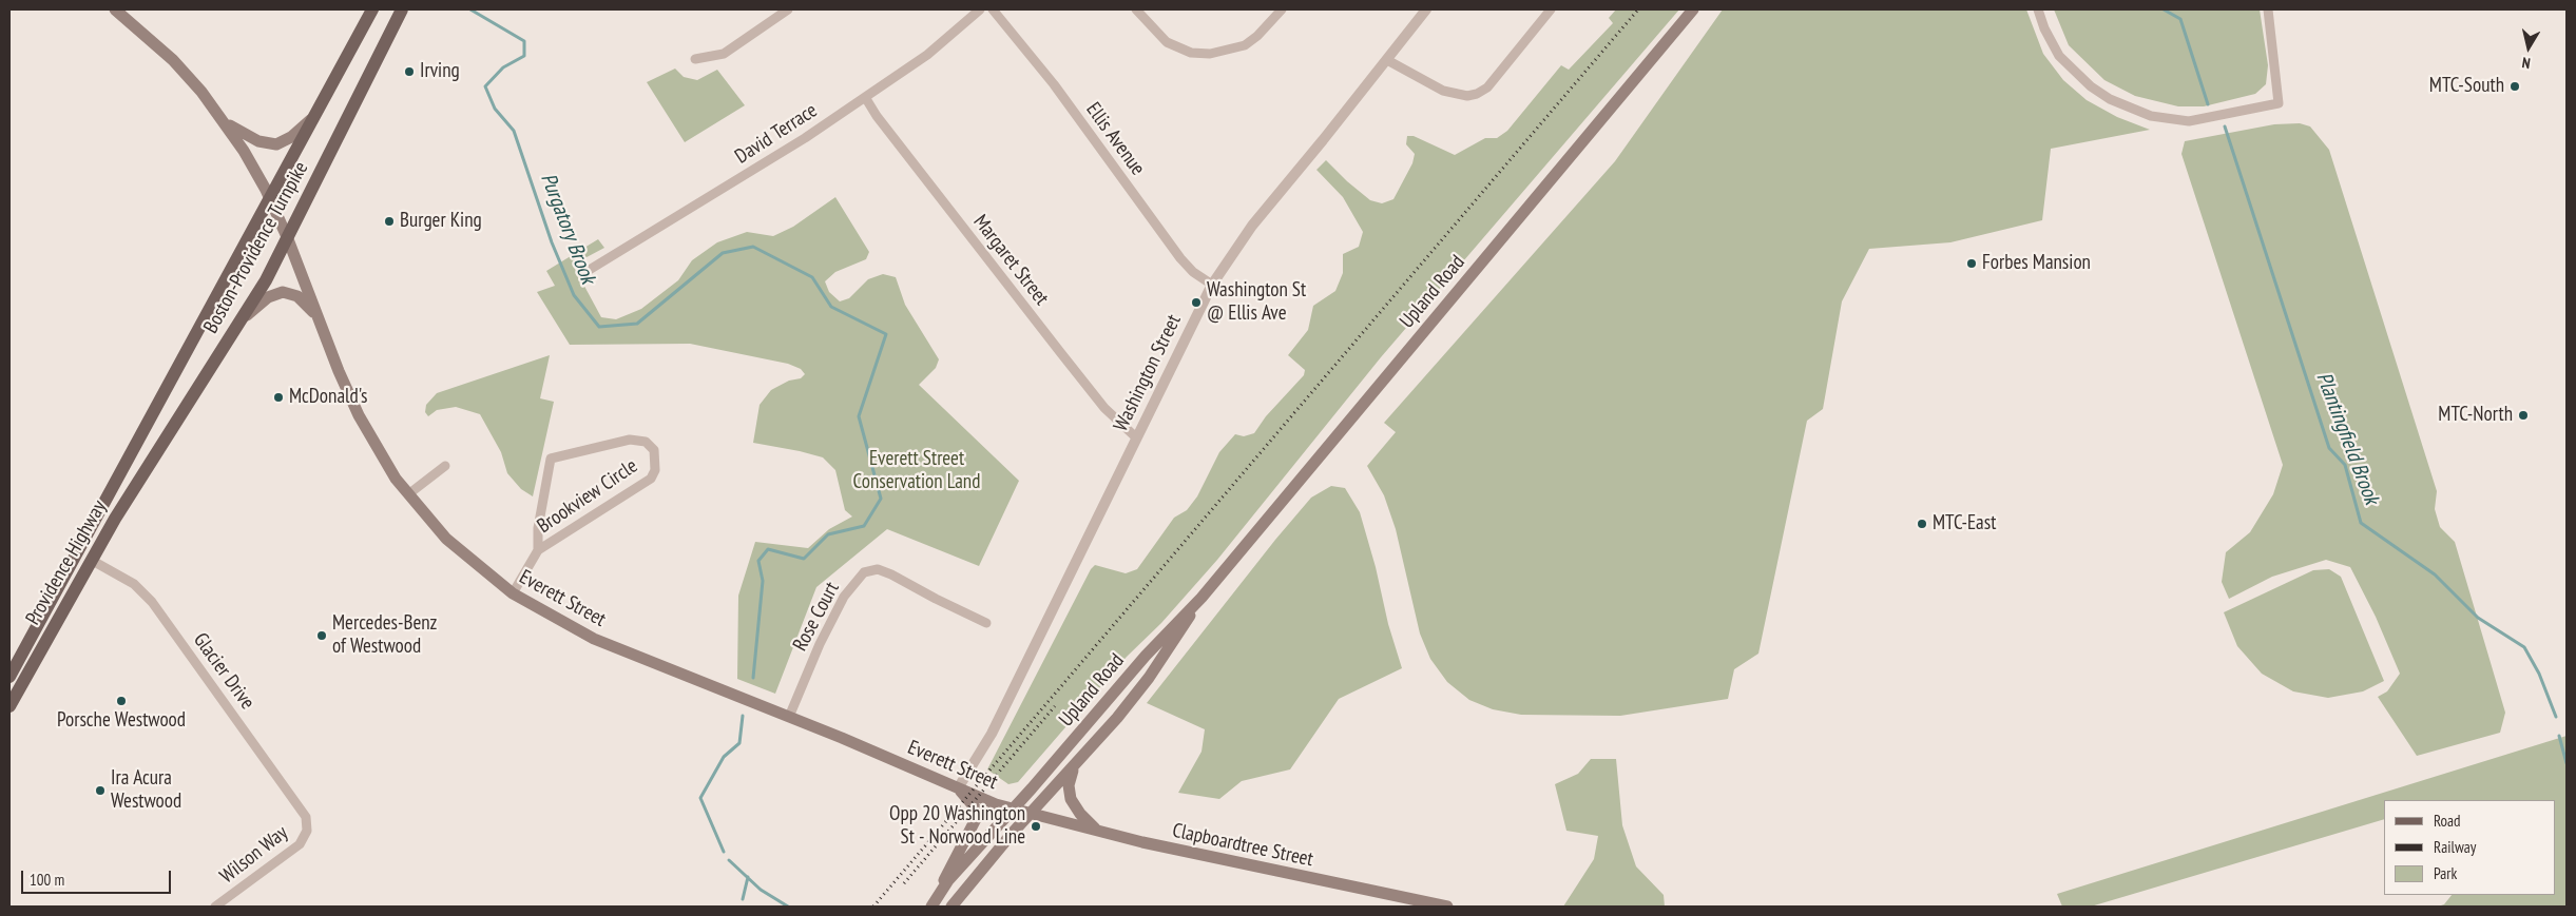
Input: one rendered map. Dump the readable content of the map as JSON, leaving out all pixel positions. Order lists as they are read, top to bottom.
{
  "streets": {
    "main road": [
      "Boston-Providence Turnpike",
      "Upland Road",
      "Providence Highway",
      "Everett Street",
      "Clapboardtree Street"
    ],
    "street": [
      "David Terrace",
      "Ellis Avenue",
      "Margaret Street",
      "Washington Street",
      "Brookview Circle",
      "Rose Court",
      "Glacier Drive",
      "Wilson Way"
    ]
  },
  "crossings": [
    ["David Terrace", "Margaret Street"],
    ["Ellis Avenue", "Washington Street"],
    ["Boston-Providence Turnpike", "Providence Highway"],
    ["Boston-Providence Turnpike", "Everett Street"],
    ["Margaret Street", "Washington Street"],
    ["Upland Road", "Everett Street"],
    ["Upland Road", "Clapboardtree Street"],
    ["Washington Street", "Everett Street"],
    ["Brookview Circle", "Everett Street"],
    ["Providence Highway", "Glacier Drive"],
    ["Everett Street", "Rose Court"],
    ["Everett Street", "Clapboardtree Street"],
    ["Glacier Drive", "Wilson Way"]
  ],
  "water": ["Purgatory Brook", "Plantingfield Brook"],
  "parks": ["Everett Street Conservation Land"],
  "places": [
    "Irving",
    "MTC-South",
    "Burger King",
    "Forbes Mansion",
    "Washington St @ Ellis Ave",
    "McDonald's",
    "MTC-North",
    "MTC-East",
    "Mercedes-Benz of Westwood",
    "Porsche Westwood",
    "Ira Acura Westwood",
    "Opp 20 Washington St - Norwood Line"
  ],
  "legend": ["Road", "Railway", "Park"],
  "scale_bar": "100 m",
  "north": "bottom"
}
